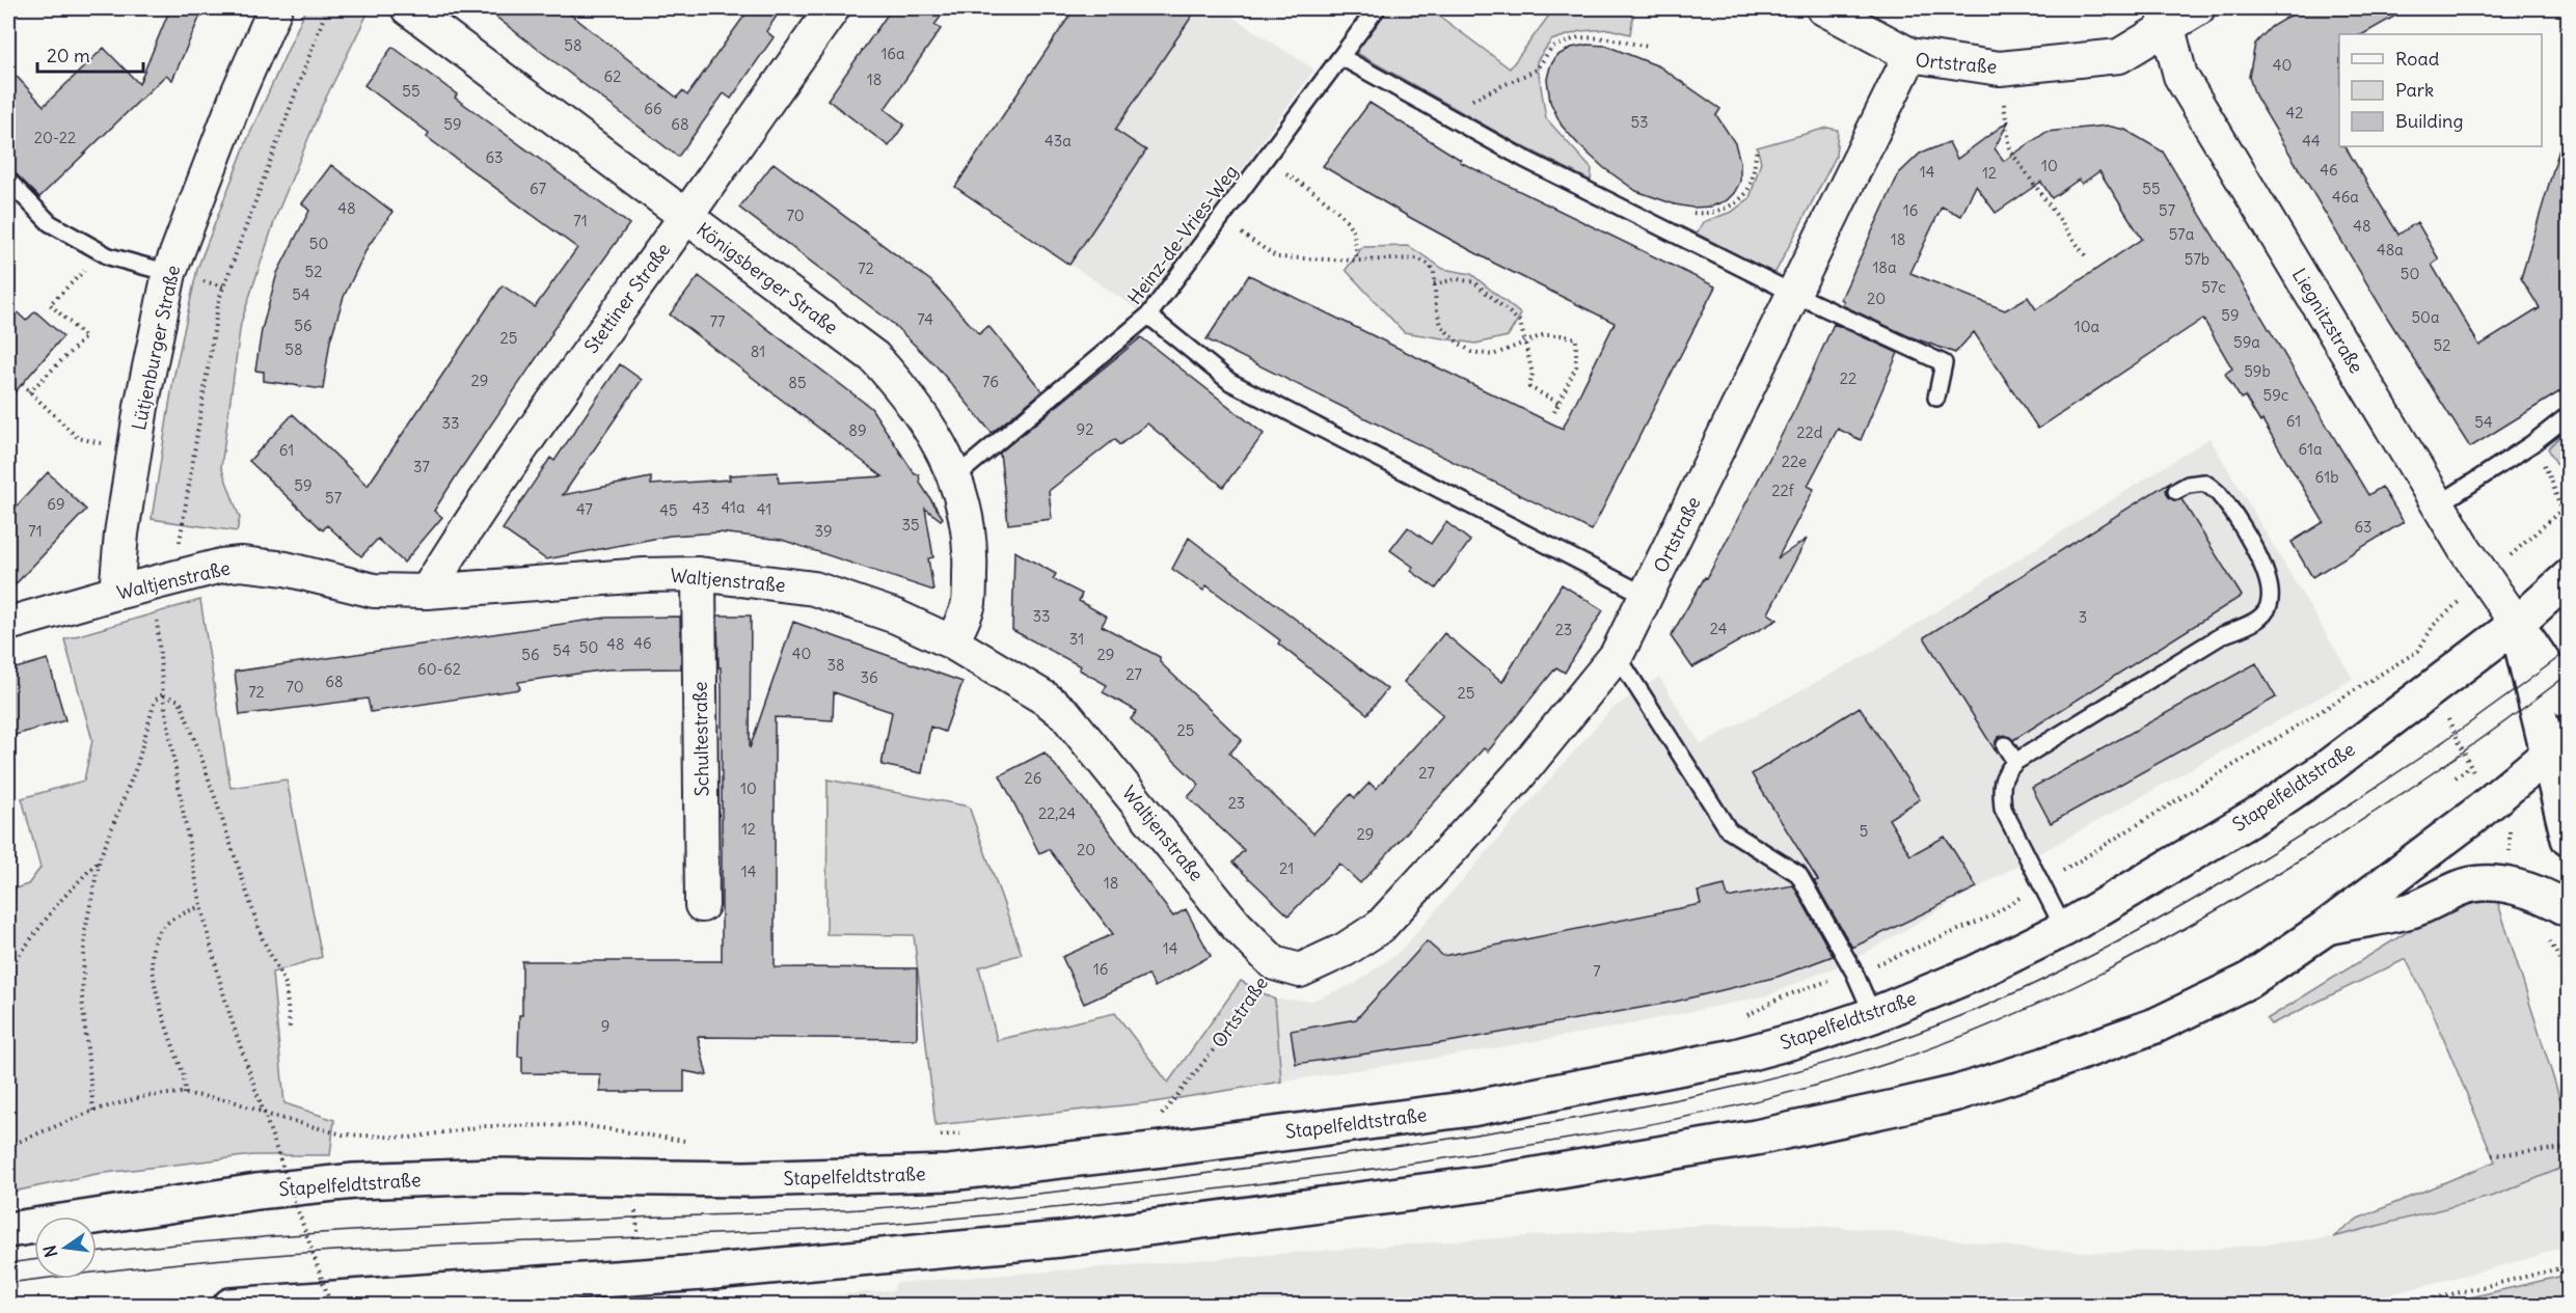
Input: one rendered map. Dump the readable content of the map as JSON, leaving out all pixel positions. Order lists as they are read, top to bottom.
{
  "streets": {
    "main road": ["Stapelfeldtstraße"],
    "street": [
      "Ortstraße",
      "Königsberger Straße",
      "Stettiner Straße",
      "Liegnitzstraße",
      "Lütjenburger Straße",
      "Waltjenstraße",
      "Schultestraße"
    ],
    "lane": ["Heinz-de-Vries-Weg"]
  },
  "crossings": [
    ["Ortstraße", "Liegnitzstraße"],
    ["Ortstraße", "Waltjenstraße"],
    ["Heinz-de-Vries-Weg", "Königsberger Straße"],
    ["Königsberger Straße", "Stettiner Straße"],
    ["Königsberger Straße", "Waltjenstraße"],
    ["Stettiner Straße", "Waltjenstraße"],
    ["Liegnitzstraße", "Stapelfeldtstraße"],
    ["Lütjenburger Straße", "Waltjenstraße"],
    ["Waltjenstraße", "Schultestraße"]
  ],
  "house_numbers": [
    "58",
    "16a",
    "40",
    "62",
    "18",
    "55",
    "66",
    "42",
    "53",
    "59",
    "68",
    "20-22",
    "43a",
    "44",
    "63",
    "10",
    "46",
    "14",
    "12",
    "67",
    "55",
    "46a",
    "48",
    "16",
    "57",
    "70",
    "71",
    "48",
    "57a",
    "18",
    "50",
    "48a",
    "57b",
    "18a",
    "72",
    "52",
    "50",
    "57c",
    "54",
    "20",
    "59",
    "50a",
    "74",
    "77",
    "56",
    "10a",
    "25",
    "59a",
    "52",
    "58",
    "81",
    "59b",
    "22",
    "29",
    "76",
    "85",
    "59c",
    "61",
    "54",
    "33",
    "92",
    "89",
    "22d",
    "61a",
    "61",
    "22e",
    "37",
    "61b",
    "59",
    "22f",
    "57",
    "69",
    "41a",
    "43",
    "47",
    "41",
    "45",
    "35",
    "63",
    "71",
    "39",
    "33",
    "3",
    "24",
    "23",
    "31",
    "46",
    "48",
    "50",
    "54",
    "40",
    "56",
    "29",
    "38",
    "60-62",
    "27",
    "36",
    "68",
    "70",
    "72",
    "25",
    "25",
    "27",
    "26",
    "10",
    "23",
    "22,24",
    "12",
    "5",
    "29",
    "20",
    "21",
    "14",
    "18",
    "14",
    "16",
    "7",
    "9"
  ],
  "legend": ["Road", "Park", "Building"],
  "scale_bar": "20 m",
  "north": "left"
}
